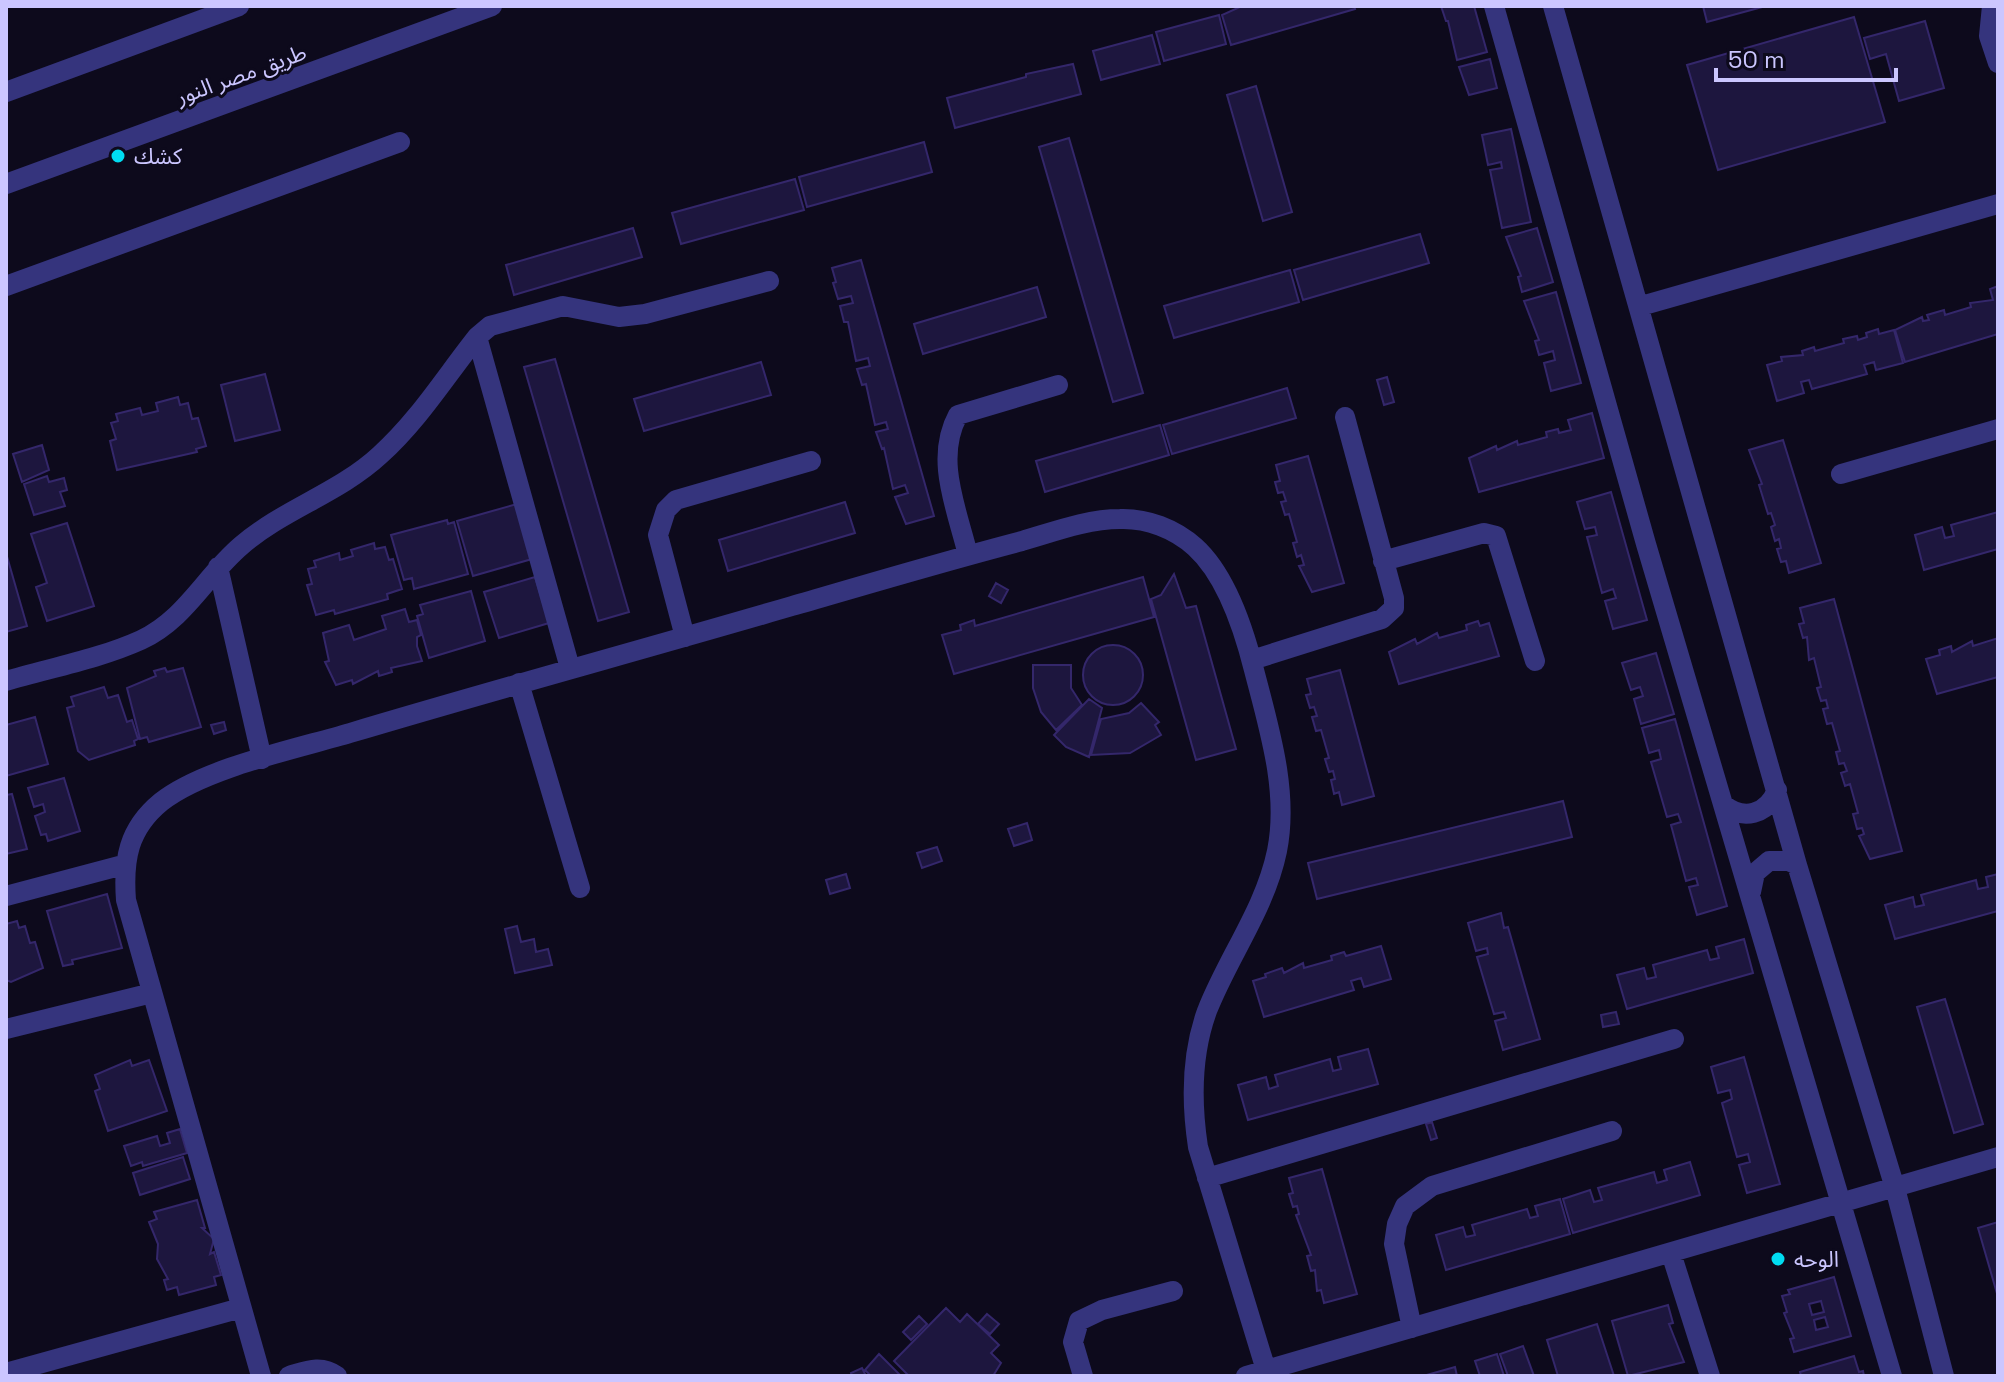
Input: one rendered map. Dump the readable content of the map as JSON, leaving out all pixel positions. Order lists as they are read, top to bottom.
{
  "streets": {
    "street": ["طريق مصر النور"]
  },
  "places": ["كشك", "الوحه"],
  "scale_bar": "50 m"
}
